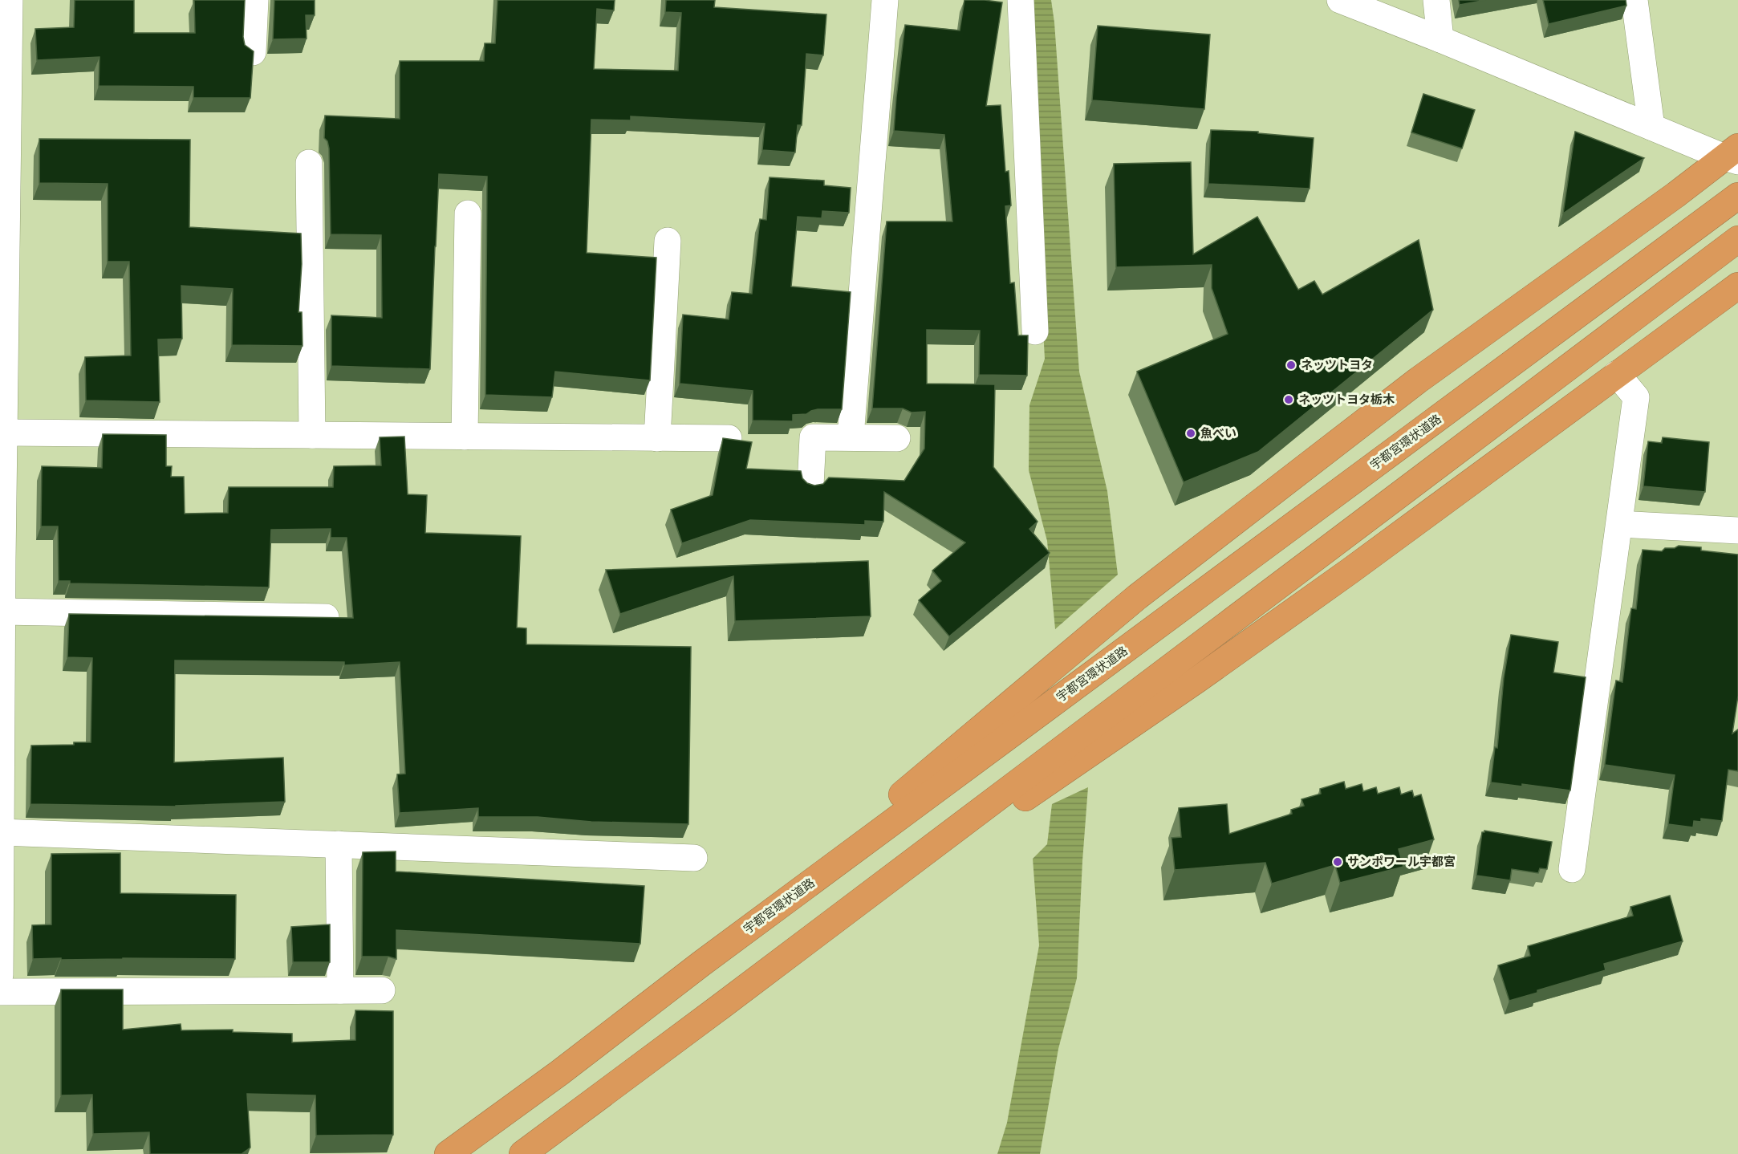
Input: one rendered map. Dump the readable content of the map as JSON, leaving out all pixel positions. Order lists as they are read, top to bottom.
{
  "streets": {
    "highway": ["宇都宮環状道路"]
  },
  "places": [
    "ネッツトヨタ",
    "ネッツトヨタ栃木",
    "魚べい",
    "サンポワール宇都宮"
  ]
}
